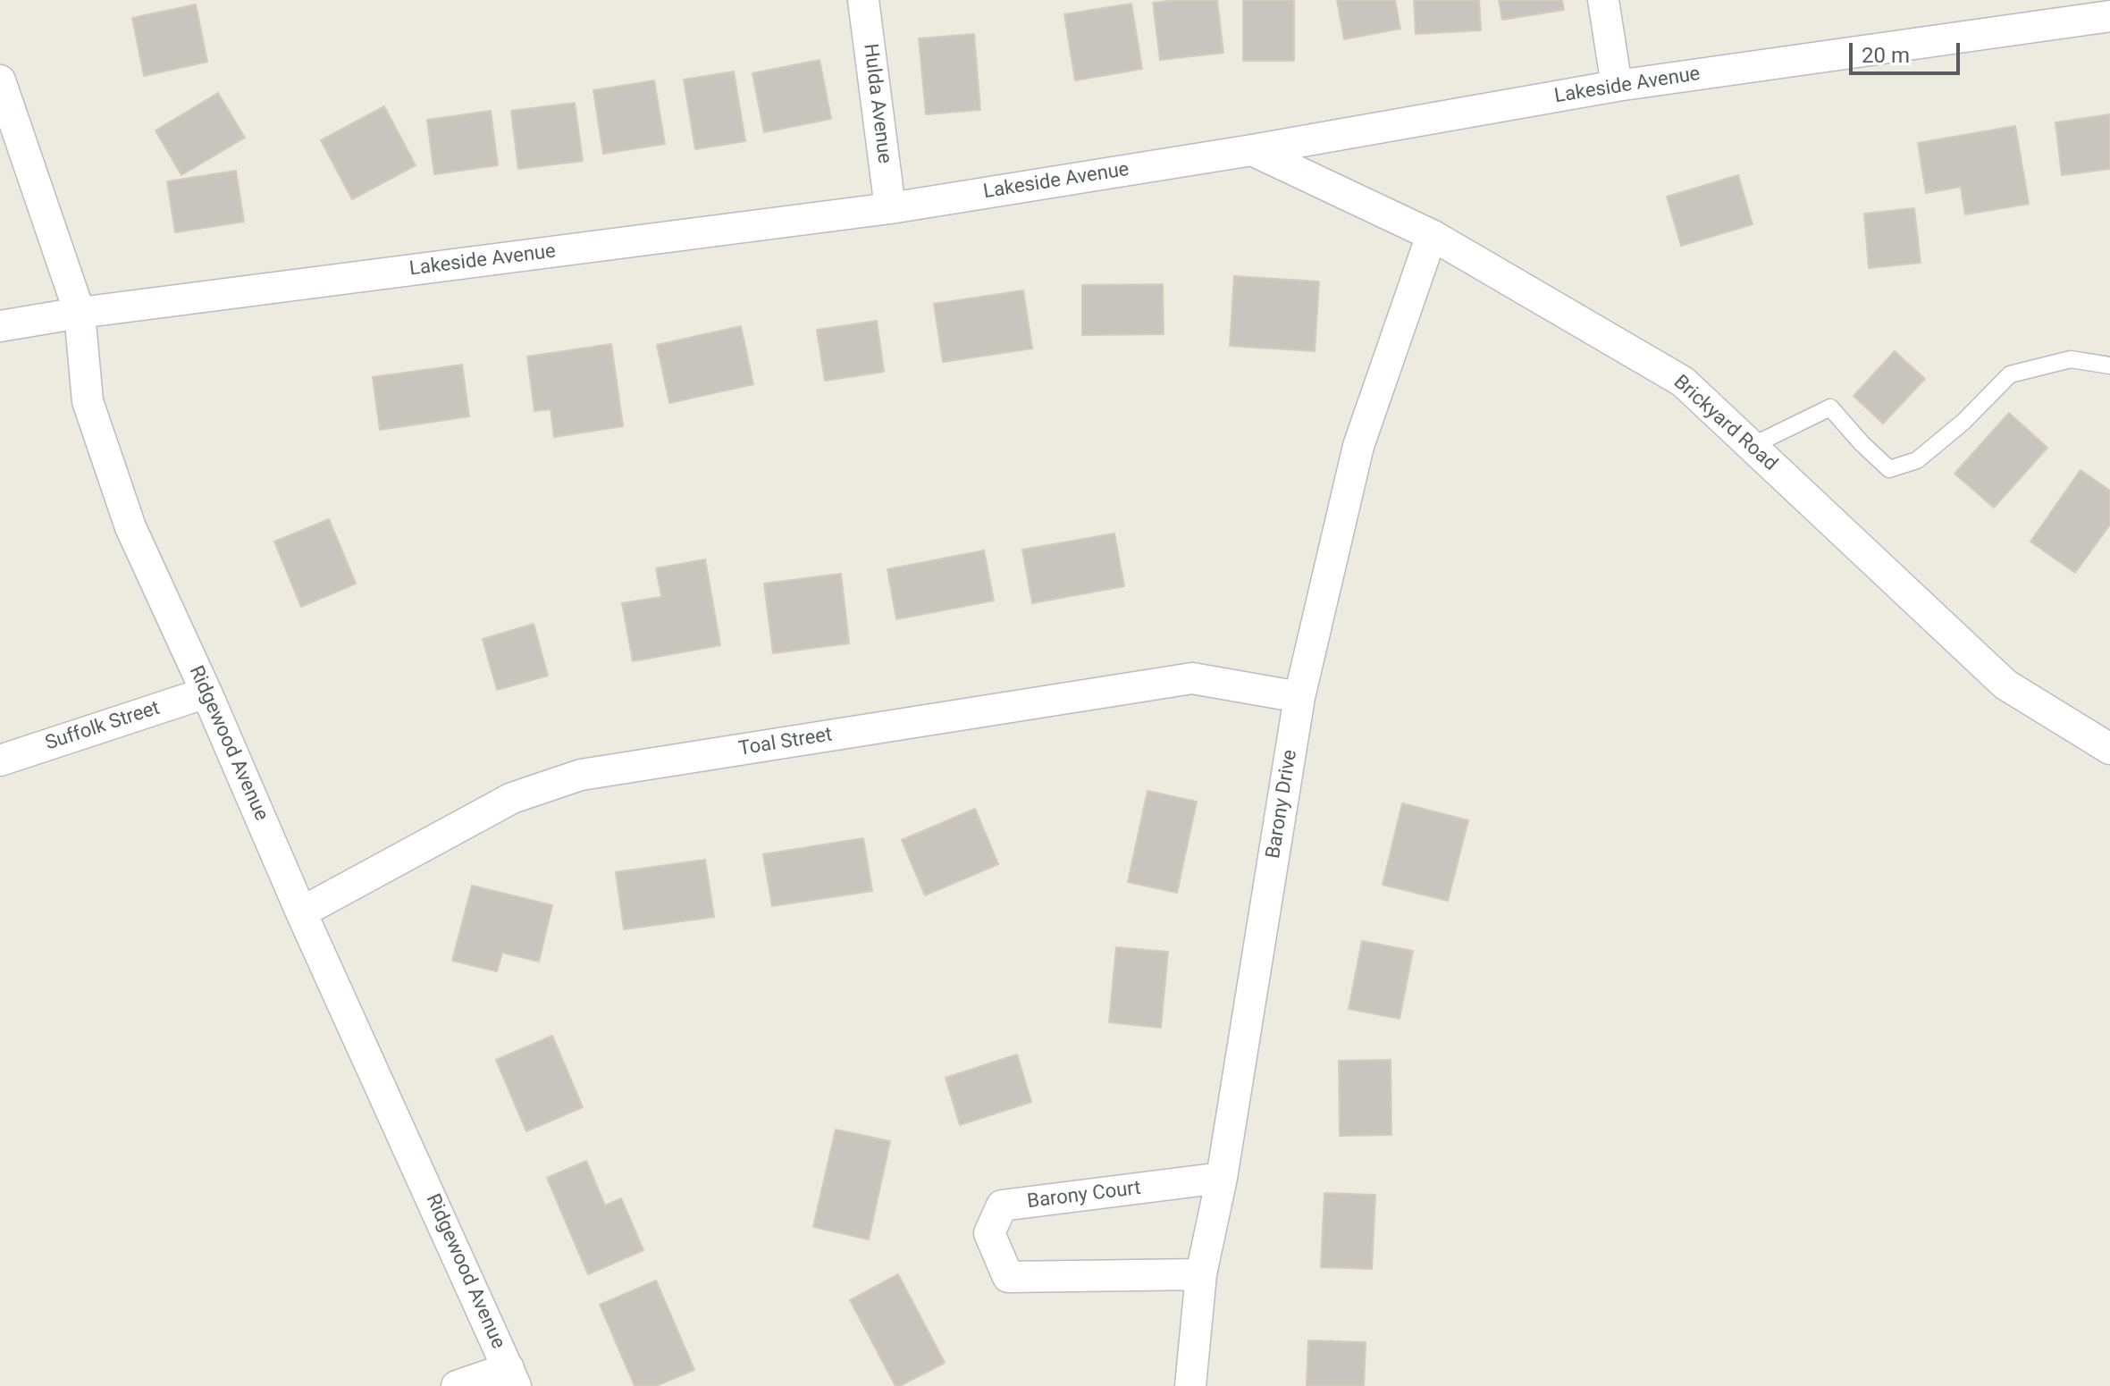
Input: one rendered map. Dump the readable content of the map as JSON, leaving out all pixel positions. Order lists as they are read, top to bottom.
{
  "streets": {
    "street": [
      "Lakeside Avenue",
      "Hulda Avenue",
      "Brickyard Road",
      "Suffolk Street",
      "Toal Street",
      "Ridgewood Avenue",
      "Barony Drive",
      "Barony Court"
    ]
  },
  "crossings": [
    ["Lakeside Avenue", "Hulda Avenue"],
    ["Lakeside Avenue", "Brickyard Road"],
    ["Lakeside Avenue", "Ridgewood Avenue"],
    ["Brickyard Road", "Barony Drive"],
    ["Suffolk Street", "Ridgewood Avenue"],
    ["Toal Street", "Ridgewood Avenue"],
    ["Toal Street", "Barony Drive"],
    ["Barony Drive", "Barony Court"]
  ],
  "scale_bar": "20 m"
}
